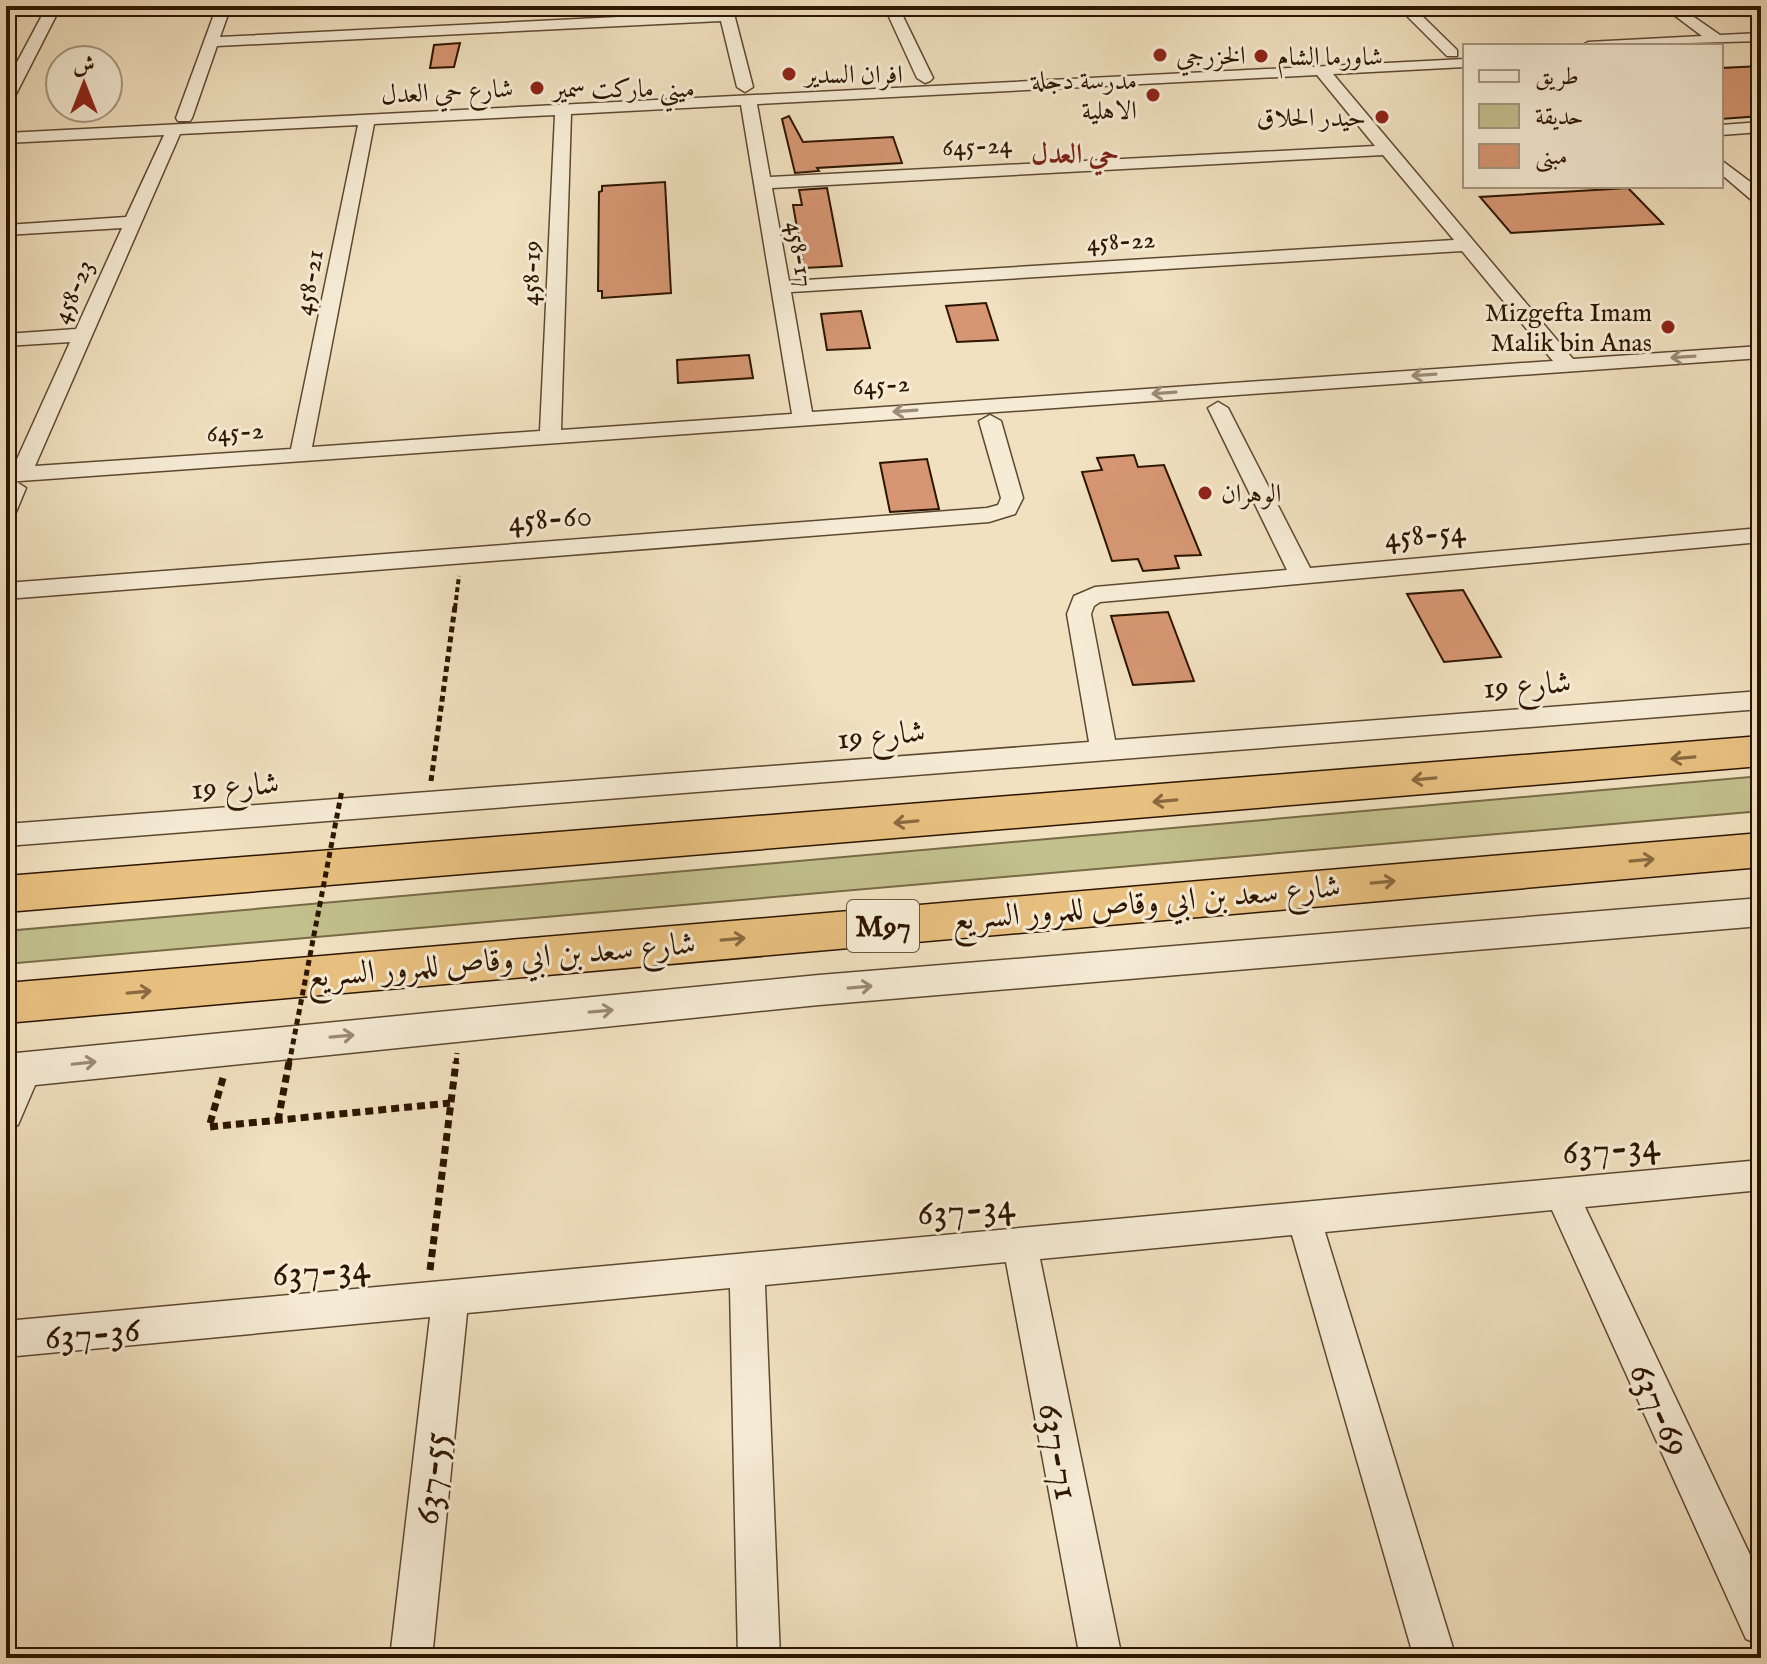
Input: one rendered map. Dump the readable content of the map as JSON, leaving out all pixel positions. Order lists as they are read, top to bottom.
{
  "streets": {
    "highway": ["شارع سعد بن ابي وقاص للمرور السريع", "M97"],
    "street": [
      "شارع حي العدل",
      "645-24",
      "458-22",
      "458-17",
      "458-19",
      "458-21",
      "458-23",
      "645-2",
      "458-60",
      "458-54",
      "شارع 19",
      "637-34",
      "637-36",
      "637-69",
      "637-71",
      "637-55"
    ]
  },
  "crossings": [
    ["شارع حي العدل", "458-17"],
    ["شارع حي العدل", "458-19"],
    ["شارع حي العدل", "458-21"],
    ["شارع حي العدل", "458-23"],
    ["645-24", "458-17"],
    ["458-22", "458-17"],
    ["458-17", "645-2"],
    ["458-19", "645-2"],
    ["458-21", "645-2"],
    ["458-23", "645-2"],
    ["645-2", "458-60"],
    ["458-54", "شارع 19"],
    ["637-34", "637-36"],
    ["637-34", "637-69"],
    ["637-34", "637-71"],
    ["637-34", "637-55"]
  ],
  "districts": ["حي العدل"],
  "places": [
    "الخزرجي",
    "شاورما الشام",
    "افران السدير",
    "ميني ماركت سمير",
    "مدرسة دجلة الاهلية",
    "حيدر الحلاق",
    "Mizgefta Imam Malik bin Anas",
    "الوهران"
  ],
  "legend": ["طريق", "حديقة", "مبنى"],
  "north": "top"
}
